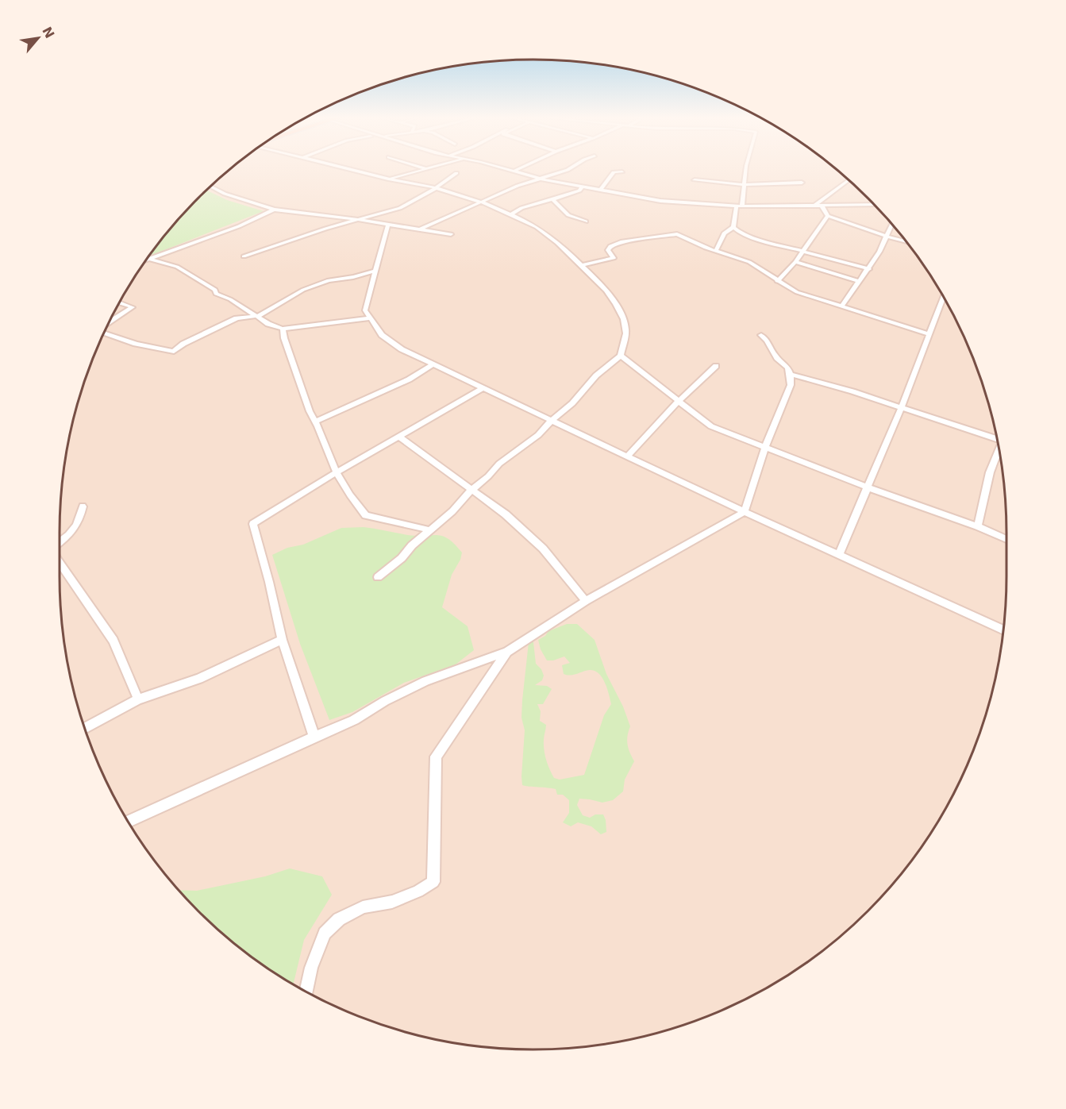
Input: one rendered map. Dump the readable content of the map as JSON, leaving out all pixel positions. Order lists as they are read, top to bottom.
{
  "north": "top right"
}
